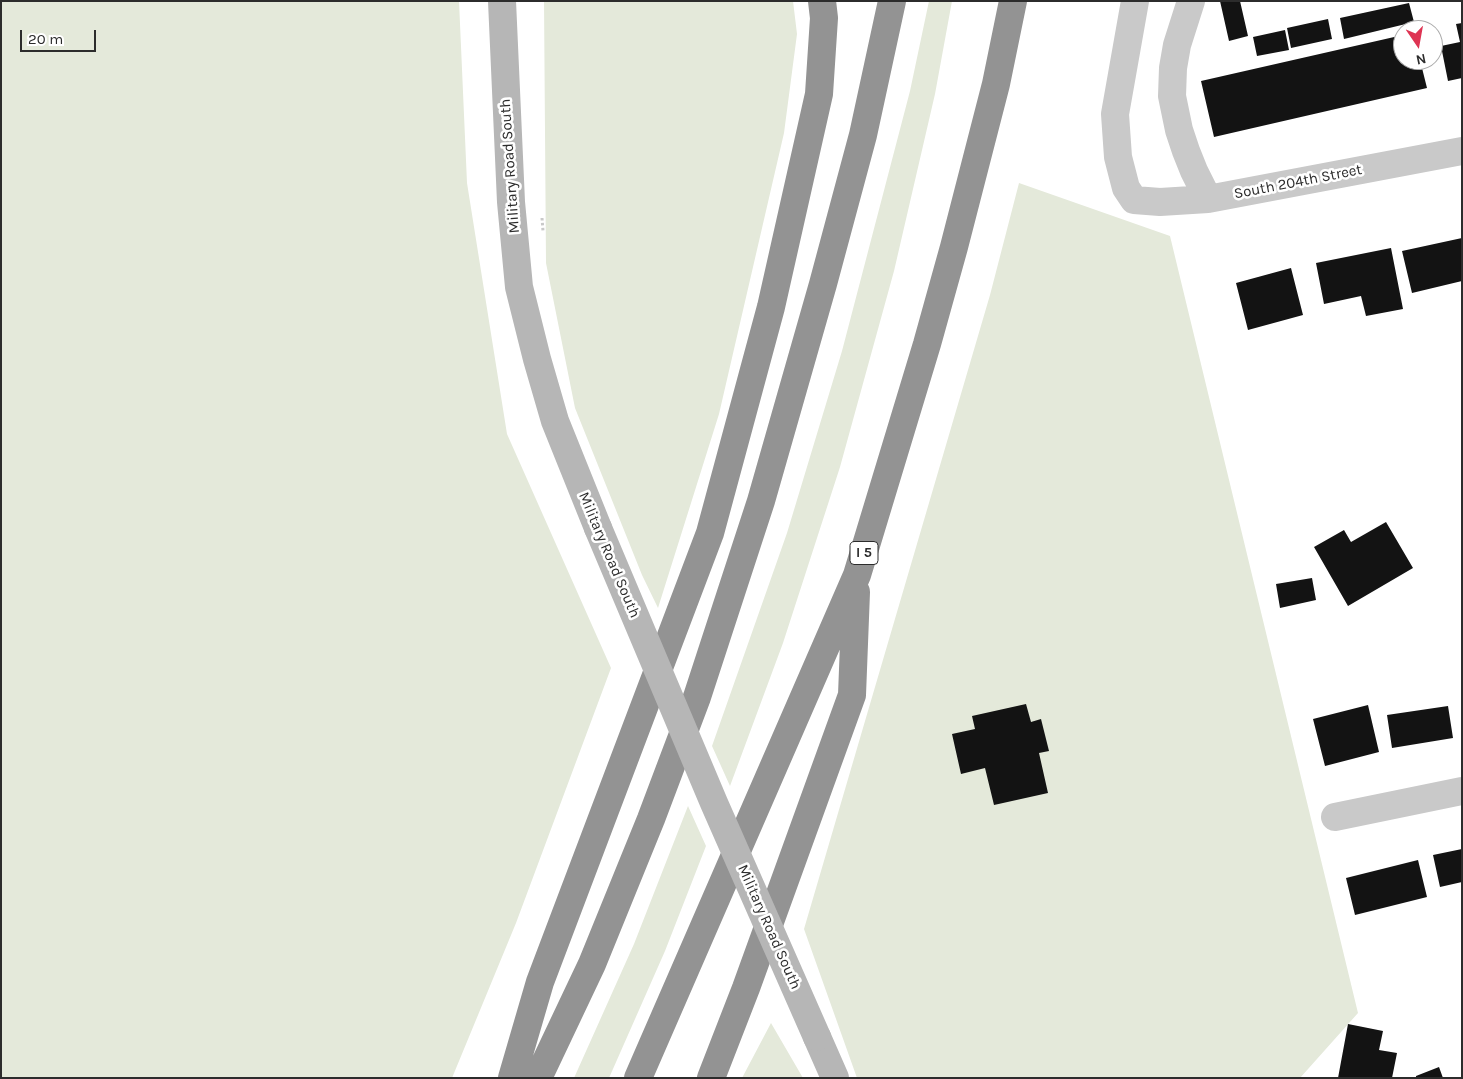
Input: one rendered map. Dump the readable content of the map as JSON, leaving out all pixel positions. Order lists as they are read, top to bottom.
{
  "streets": {
    "highway": ["I 5"],
    "main road": ["Military Road South"],
    "street": ["South 204th Street"]
  },
  "scale_bar": "20 m",
  "north": "bottom"
}
